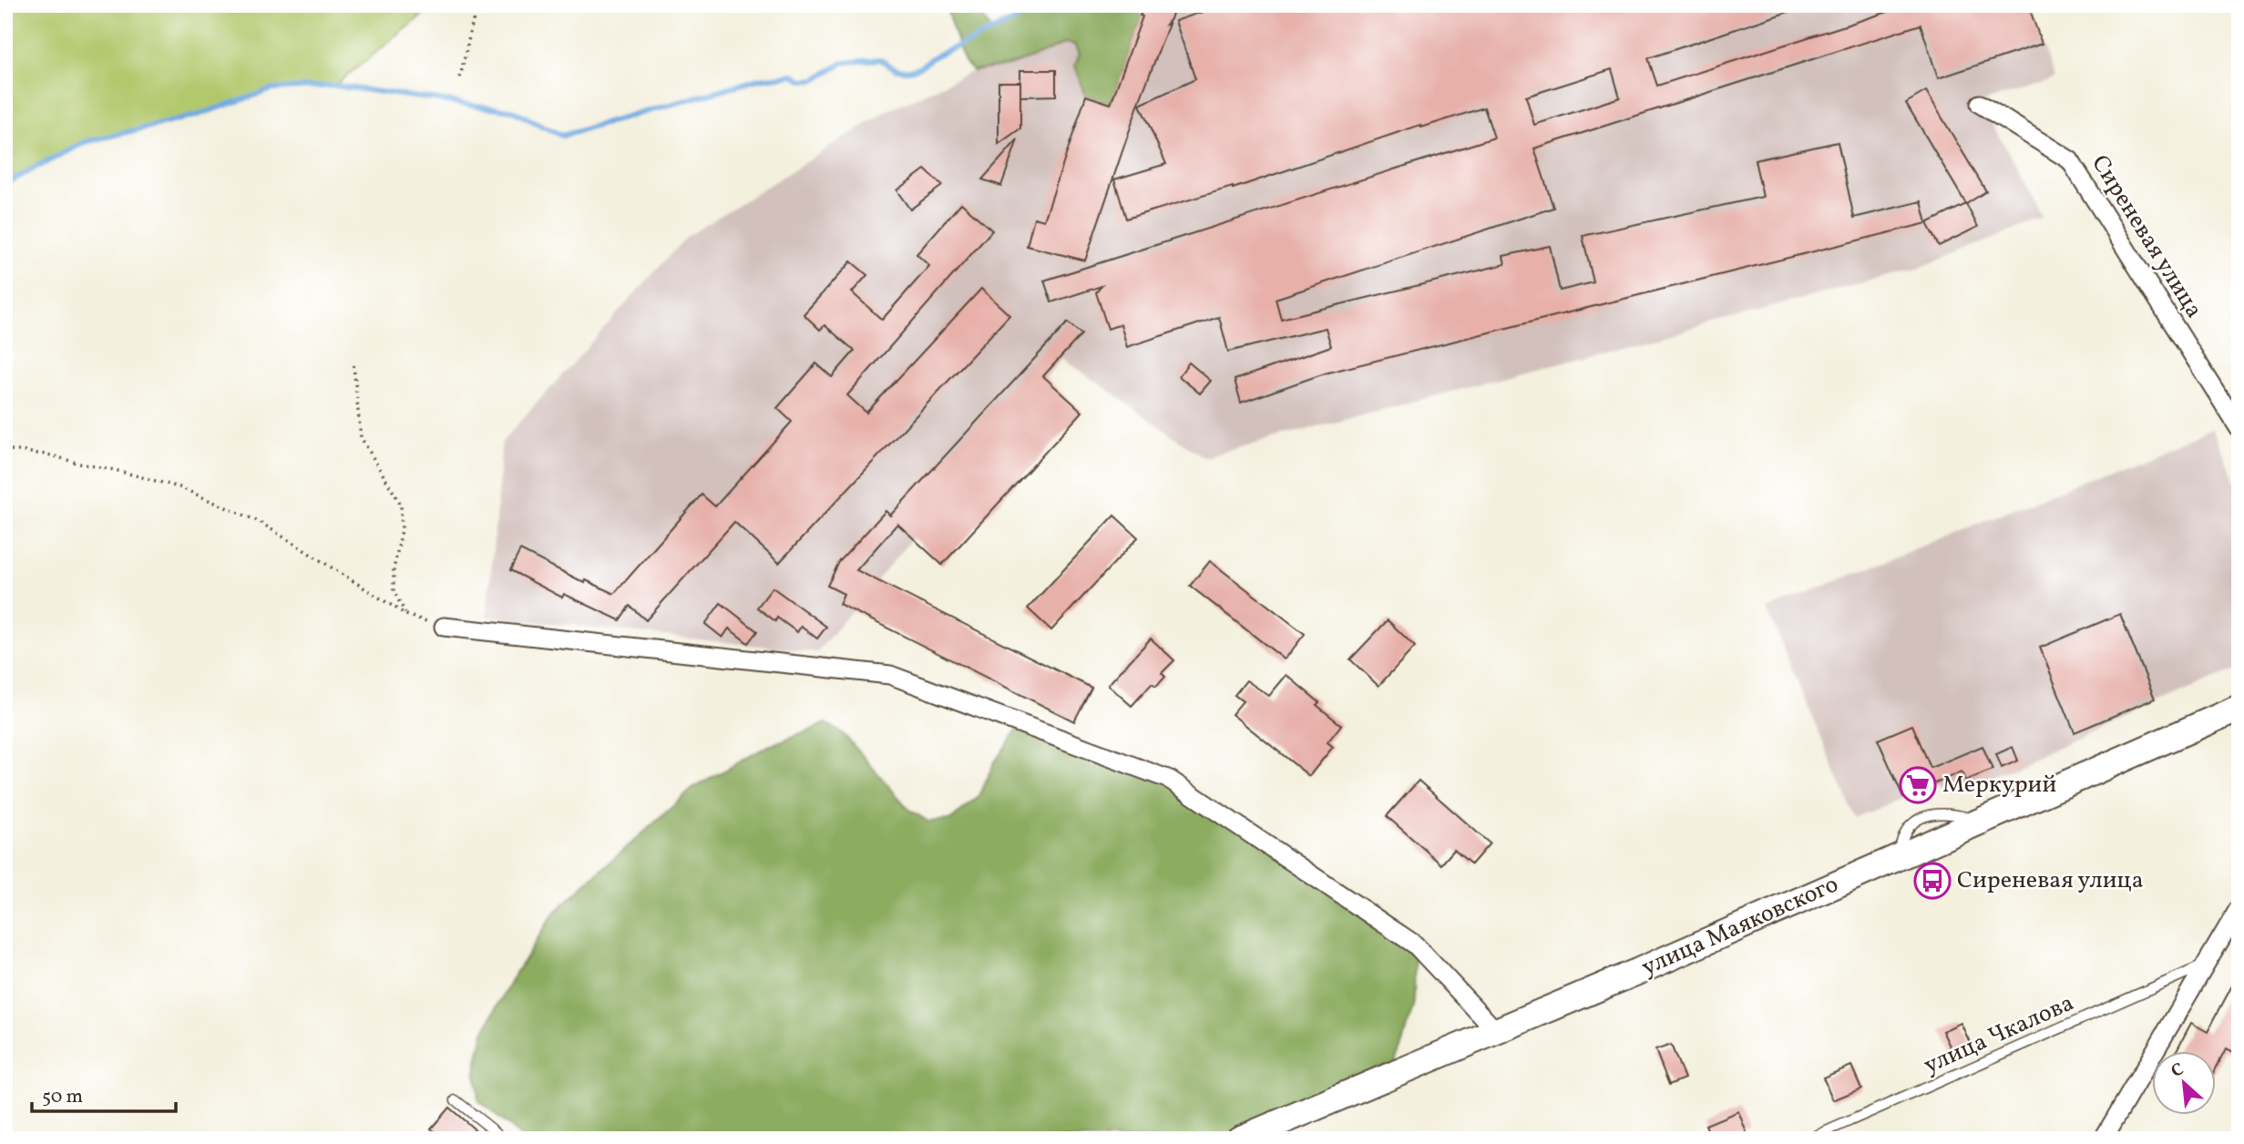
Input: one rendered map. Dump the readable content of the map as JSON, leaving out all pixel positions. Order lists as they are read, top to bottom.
{
  "streets": {
    "street": ["Сиреневая улица", "улица Маяковского"],
    "lane": ["улица Чкалова"]
  },
  "places": {
    "supermarket": ["Меркурий"],
    "bus stop": ["Сиреневая улица"]
  },
  "scale_bar": "50 m",
  "north": "top left"
}
